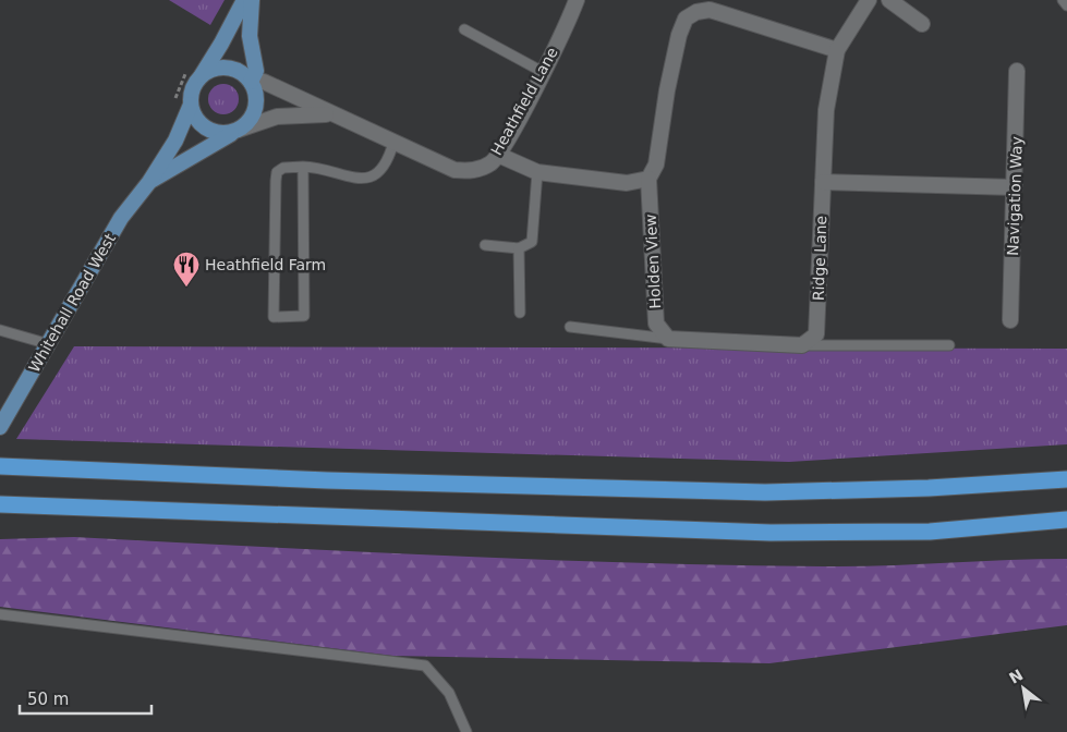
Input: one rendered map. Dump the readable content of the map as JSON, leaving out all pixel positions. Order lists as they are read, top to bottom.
{
  "streets": {
    "main road": ["Whitehall Road West"],
    "street": [
      "Heathfield Lane",
      "Navigation Way",
      "Ridge Lane",
      "Holden View"
    ]
  },
  "crossings": [
    ["Heathfield Lane", "Whitehall Road West"]
  ],
  "places": {
    "restaurant": ["Heathfield Farm"]
  },
  "scale_bar": "50 m",
  "north": "top left"
}
